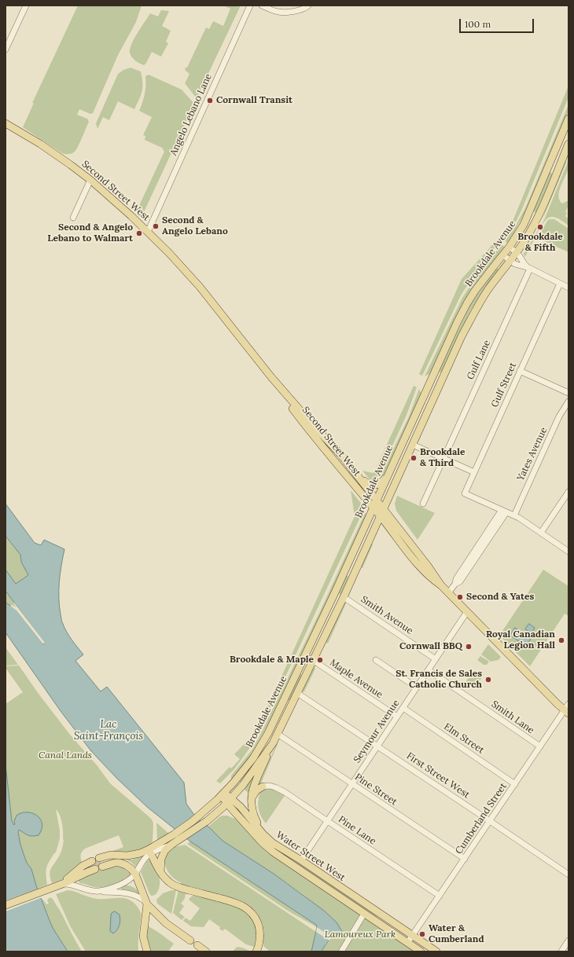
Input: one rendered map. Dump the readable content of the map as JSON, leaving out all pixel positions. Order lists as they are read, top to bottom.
{
  "streets": {
    "main road": ["Second Street West", "Brookdale Avenue", "Water Street West"],
    "street": [
      "Angelo Lebano Lane",
      "Gulf Lane",
      "Gulf Street",
      "Yates Avenue",
      "Smith Avenue",
      "Maple Avenue",
      "Smith Lane",
      "Seymour Avenue",
      "Elm Street",
      "First Street West",
      "Pine Street",
      "Cumberland Street",
      "Pine Lane"
    ]
  },
  "crossings": [
    ["Angelo Lebano Lane", "Second Street West"],
    ["Second Street West", "Brookdale Avenue"],
    ["Second Street West", "Seymour Avenue"],
    ["Second Street West", "Cumberland Street"],
    ["Brookdale Avenue", "Smith Avenue"],
    ["Brookdale Avenue", "Maple Avenue"],
    ["Brookdale Avenue", "First Street West"],
    ["Brookdale Avenue", "Pine Street"],
    ["Brookdale Avenue", "Water Street West"],
    ["Smith Avenue", "Seymour Avenue"],
    ["Maple Avenue", "Seymour Avenue"],
    ["Smith Lane", "Seymour Avenue"],
    ["Smith Lane", "Cumberland Street"],
    ["Seymour Avenue", "Elm Street"],
    ["Seymour Avenue", "First Street West"],
    ["Seymour Avenue", "Pine Street"],
    ["Seymour Avenue", "Pine Lane"],
    ["Seymour Avenue", "Water Street West"],
    ["Elm Street", "Cumberland Street"],
    ["First Street West", "Cumberland Street"],
    ["Pine Street", "Cumberland Street"],
    ["Cumberland Street", "Pine Lane"],
    ["Cumberland Street", "Water Street West"]
  ],
  "water": ["Lac Saint-François"],
  "parks": ["Canal Lands", "Lamoureux Park"],
  "places": [
    "Cornwall Transit",
    "Second & Angelo Lebano",
    "Brookdale & Fifth",
    "Second & Angelo Lebano to Walmart",
    "Brookdale & Third",
    "Second & Yates",
    "Royal Canadian Legion Hall",
    "Cornwall BBQ",
    "Brookdale & Maple",
    "St. Francis de Sales Catholic Church",
    "Water & Cumberland"
  ],
  "scale_bar": "100 m"
}
